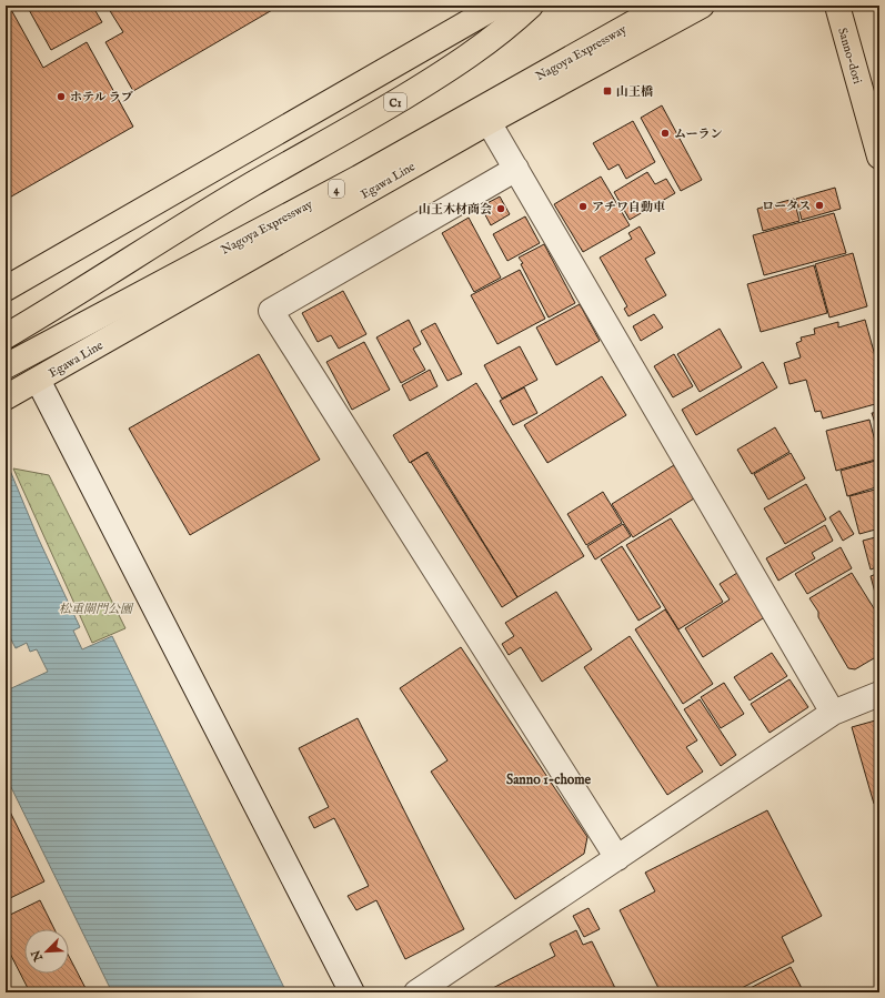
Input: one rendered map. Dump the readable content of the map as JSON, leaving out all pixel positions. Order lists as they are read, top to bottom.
{
  "streets": {
    "main road": [
      "Nagoya Expressway",
      "Sanno-dori",
      "C1",
      "Egawa Line",
      "4"
    ]
  },
  "districts": ["Sanno 1-chome"],
  "parks": ["松重閘門公園"],
  "places": {
    "transit": ["山王橋"],
    "other": [
      "ホテル ラブ",
      "ムーラン",
      "ロータス",
      "アチワ自動車",
      "山王木材商会"
    ]
  },
  "north": "bottom left"
}
